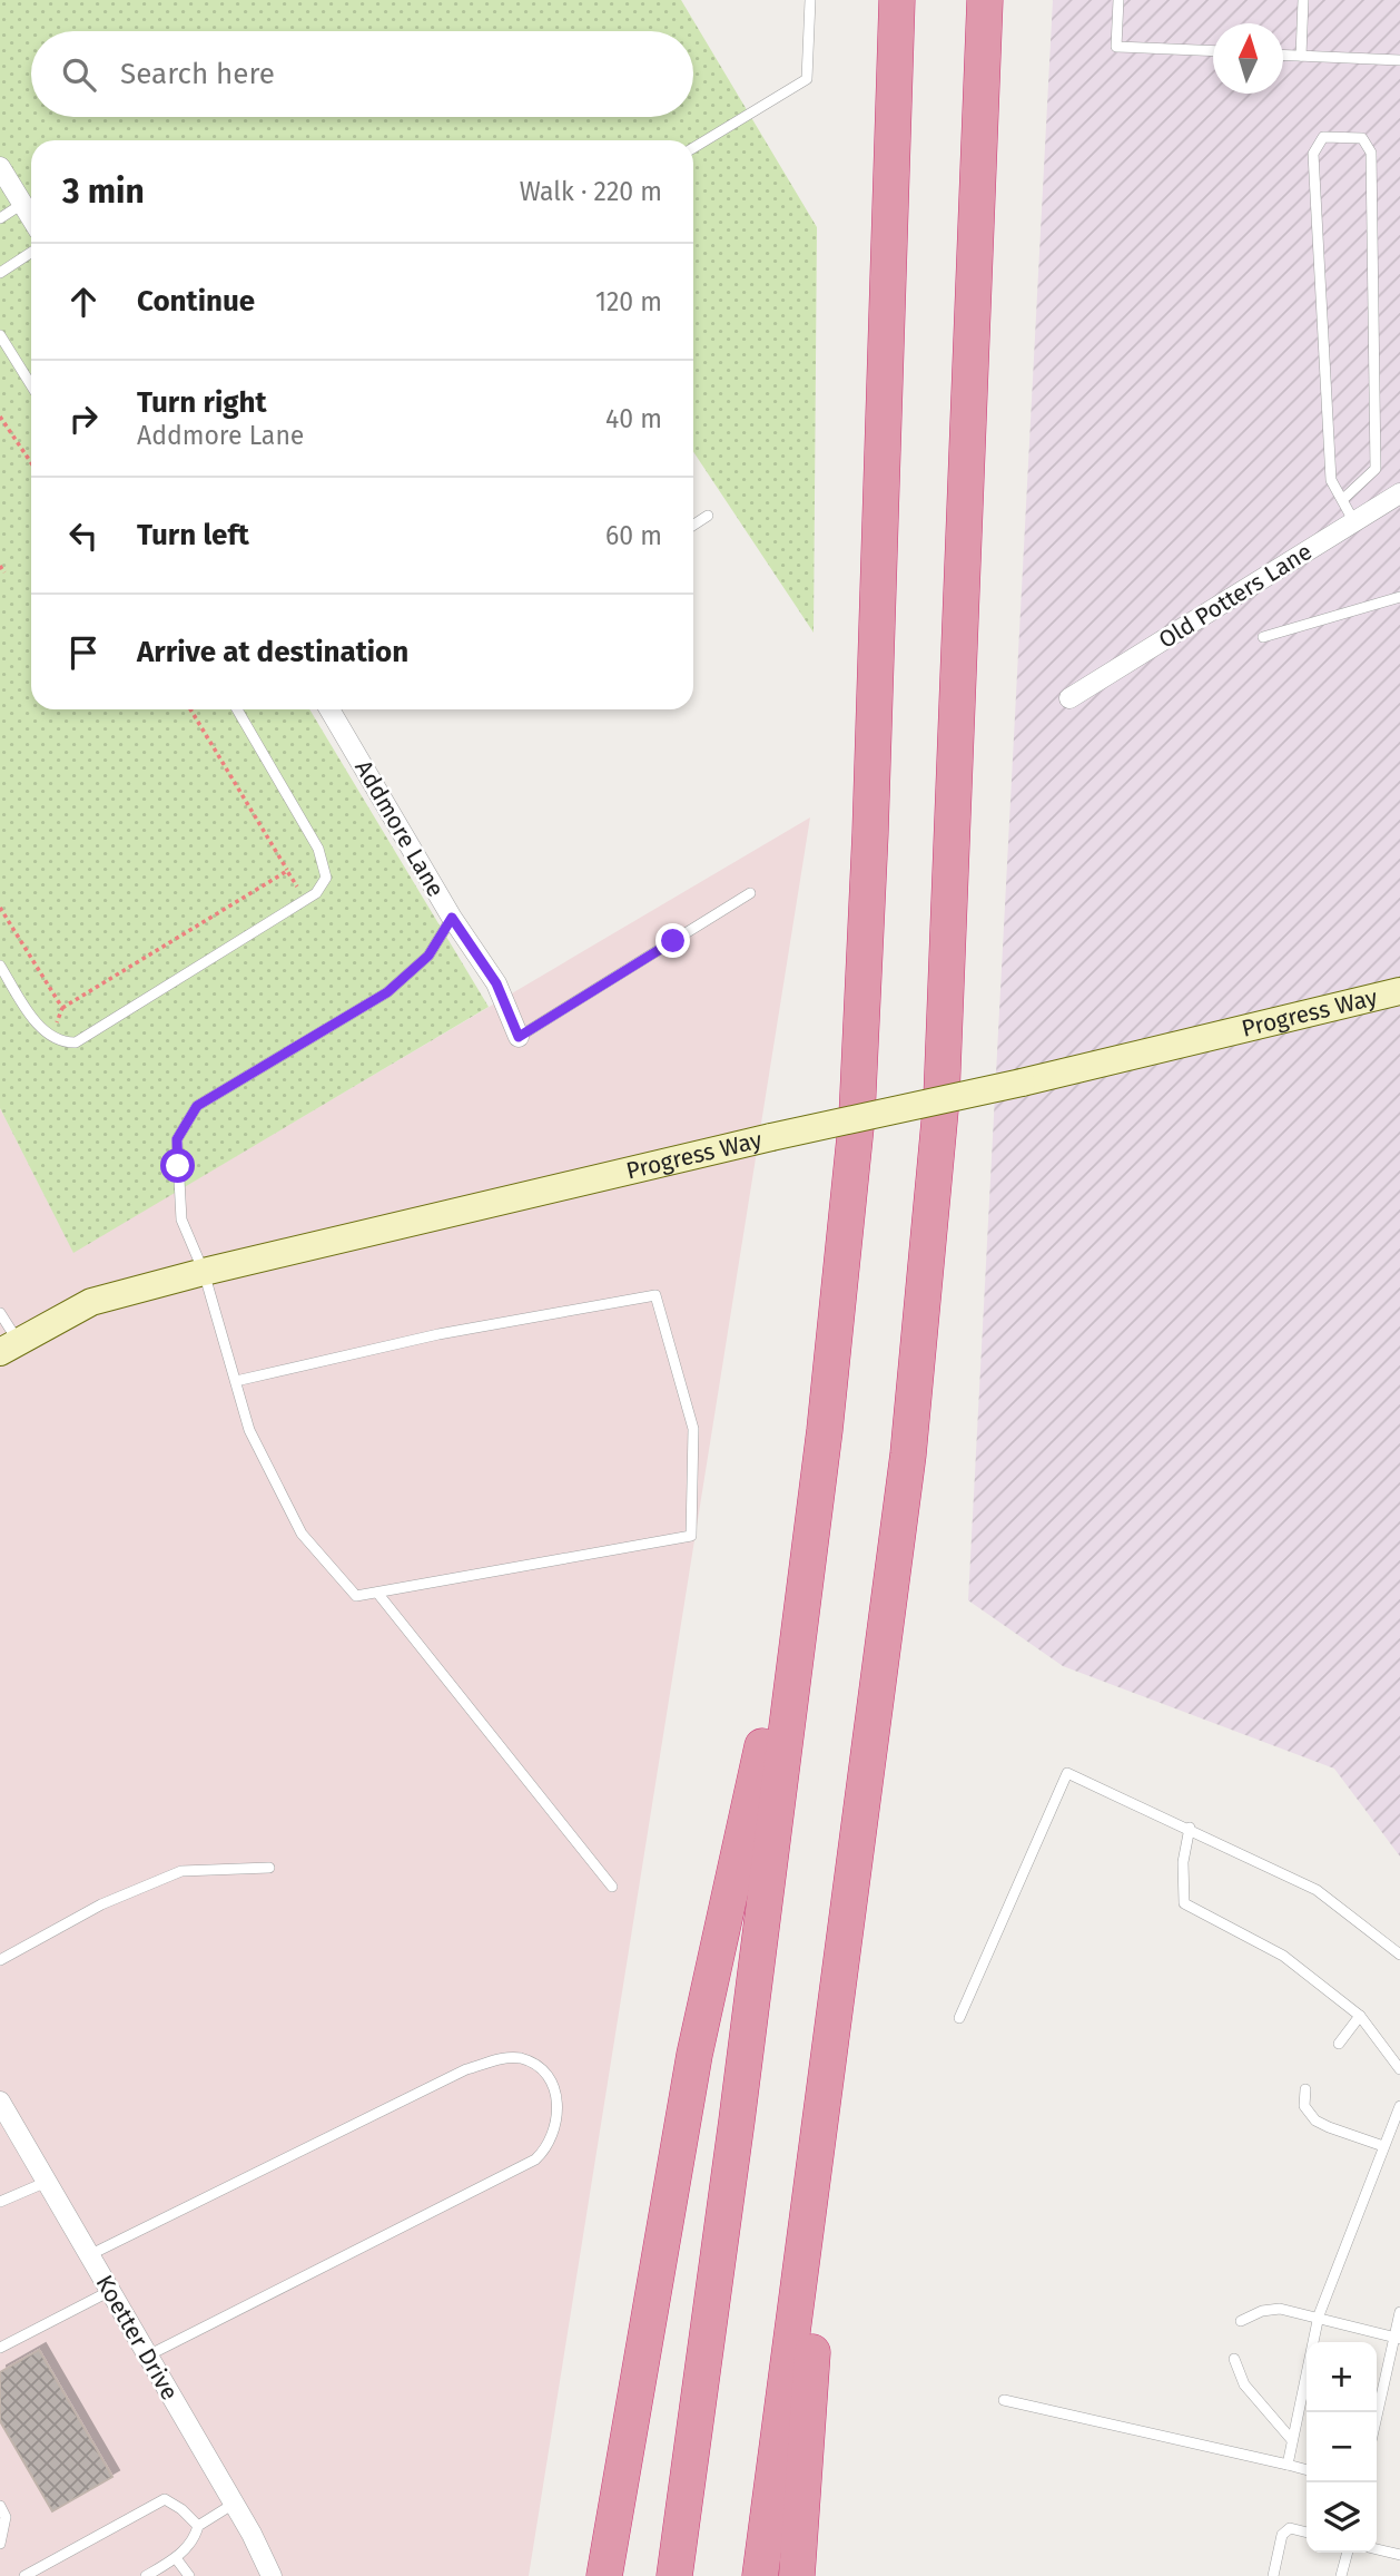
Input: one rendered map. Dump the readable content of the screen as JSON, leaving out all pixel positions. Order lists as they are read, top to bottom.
{
  "streets": {
    "street": [
      "Old Potters Lane",
      "Addmore Lane",
      "Progress Way",
      "Koetter Drive"
    ]
  },
  "north": "top",
  "page": {
    "search": "Search here",
    "heading": ["3 min", "Walk · 220 m"],
    "list": [
      ["Continue", "120 m"],
      ["Turn right", "Addmore Lane", "40 m"],
      ["Turn left", "60 m"],
      "Arrive at destination"
    ],
    "map_buttons": ["+", "−"]
  }
}
